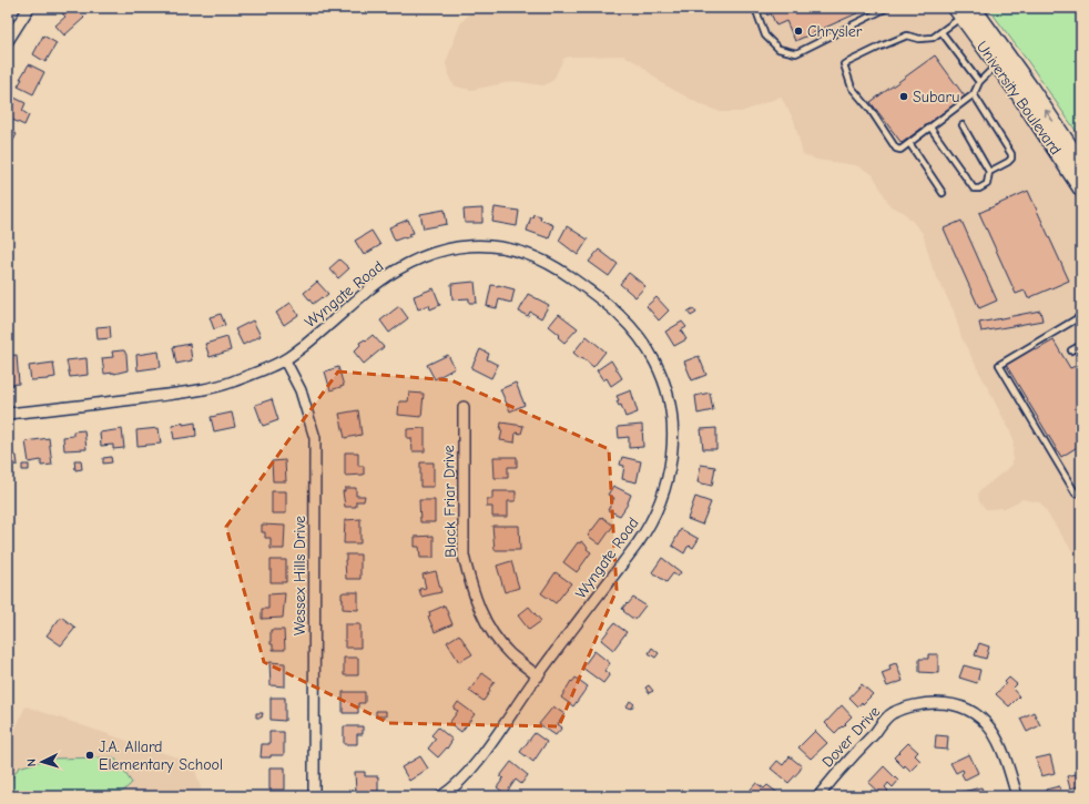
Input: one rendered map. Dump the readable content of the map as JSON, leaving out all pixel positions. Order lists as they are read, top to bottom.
{
  "streets": {
    "main road": ["University Boulevard"],
    "street": [
      "Wyngate Road",
      "Black Friar Drive",
      "Wessex Hills Drive",
      "Dover Drive"
    ]
  },
  "crossings": [
    ["Wyngate Road", "Black Friar Drive"],
    ["Wyngate Road", "Wessex Hills Drive"]
  ],
  "places": ["Chrysler", "Subaru", "J.A. Allard Elementary School"],
  "north": "left"
}
